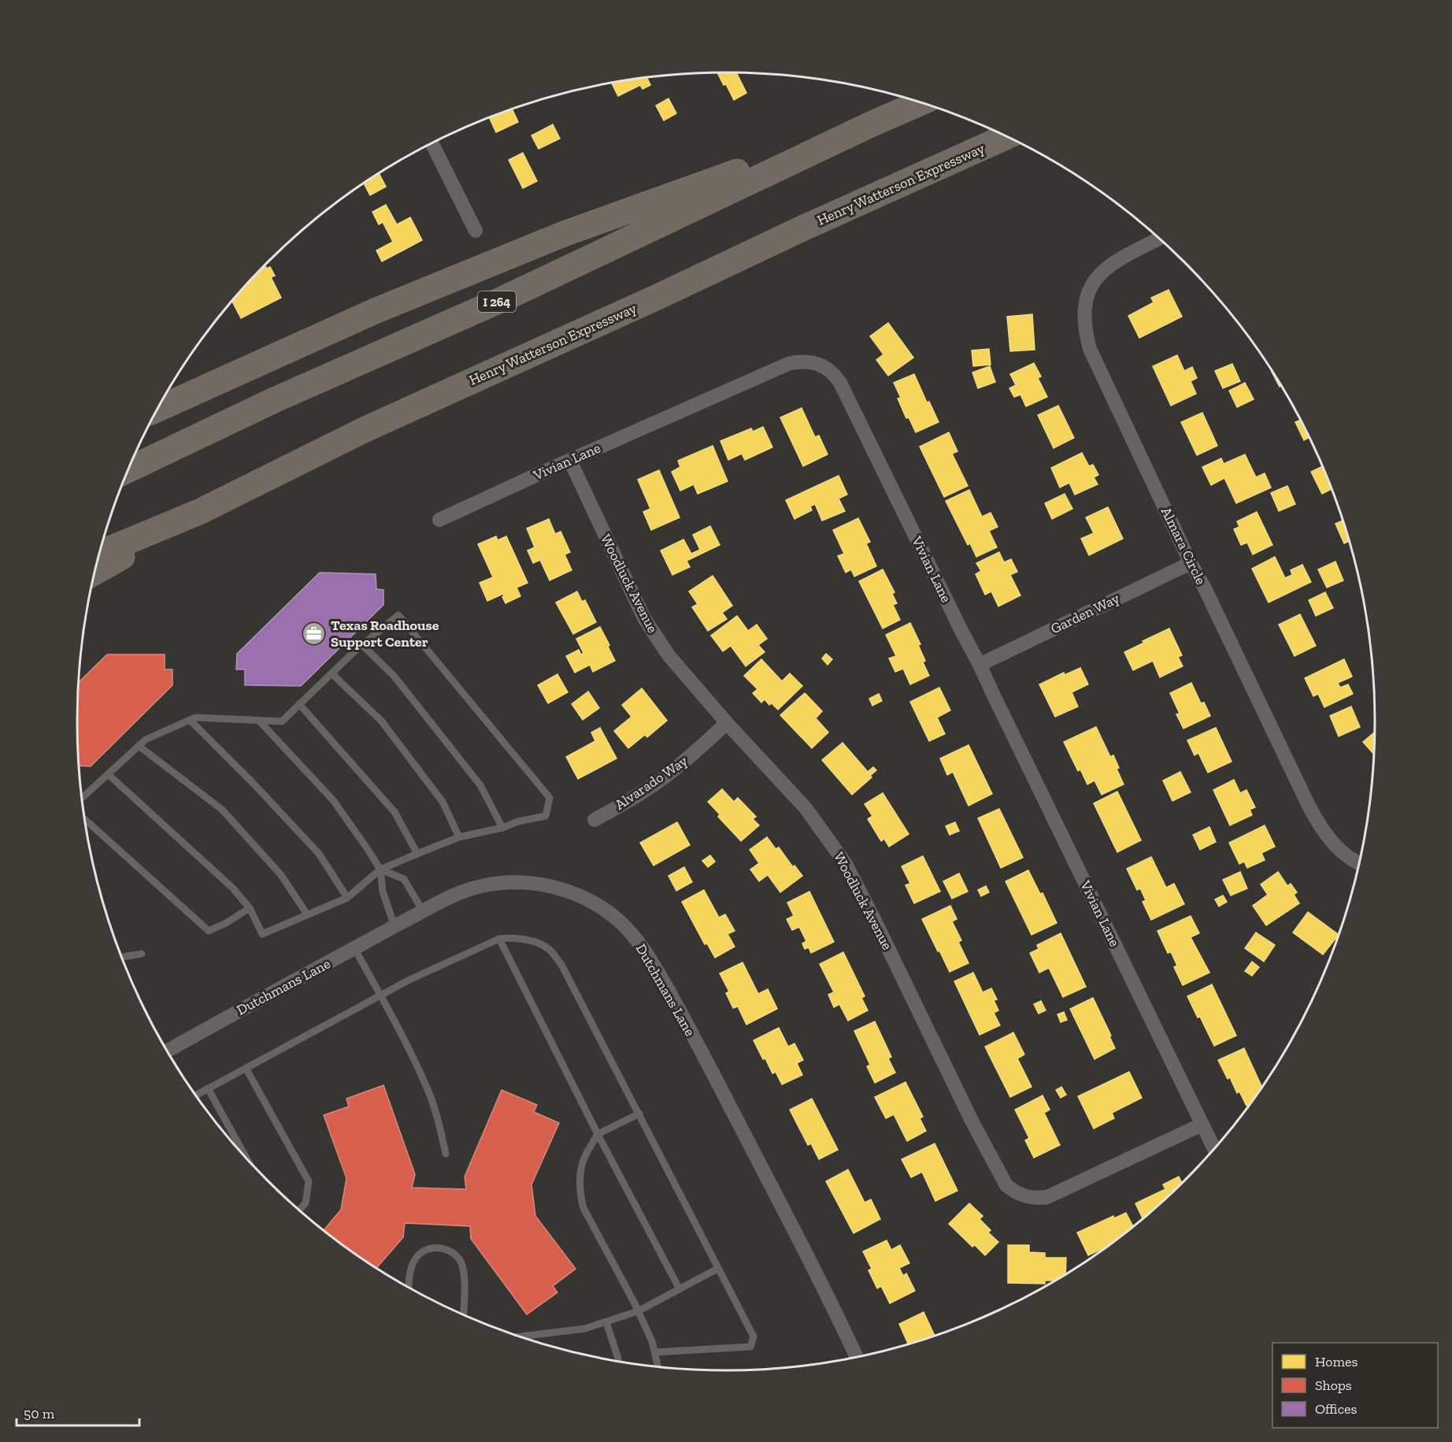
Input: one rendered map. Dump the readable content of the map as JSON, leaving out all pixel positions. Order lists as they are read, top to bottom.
{
  "streets": {
    "highway": ["Henry Watterson Expressway", "I 264"],
    "street": [
      "Vivian Lane",
      "Almara Circle",
      "Woodluck Avenue",
      "Garden Way",
      "Alvarado Way",
      "Dutchmans Lane"
    ]
  },
  "crossings": [
    ["Vivian Lane", "Woodluck Avenue"],
    ["Vivian Lane", "Garden Way"],
    ["Almara Circle", "Garden Way"],
    ["Woodluck Avenue", "Alvarado Way"]
  ],
  "places": {
    "office": ["Texas Roadhouse Support Center"]
  },
  "legend": ["Homes", "Shops", "Offices"],
  "scale_bar": "50 m"
}
